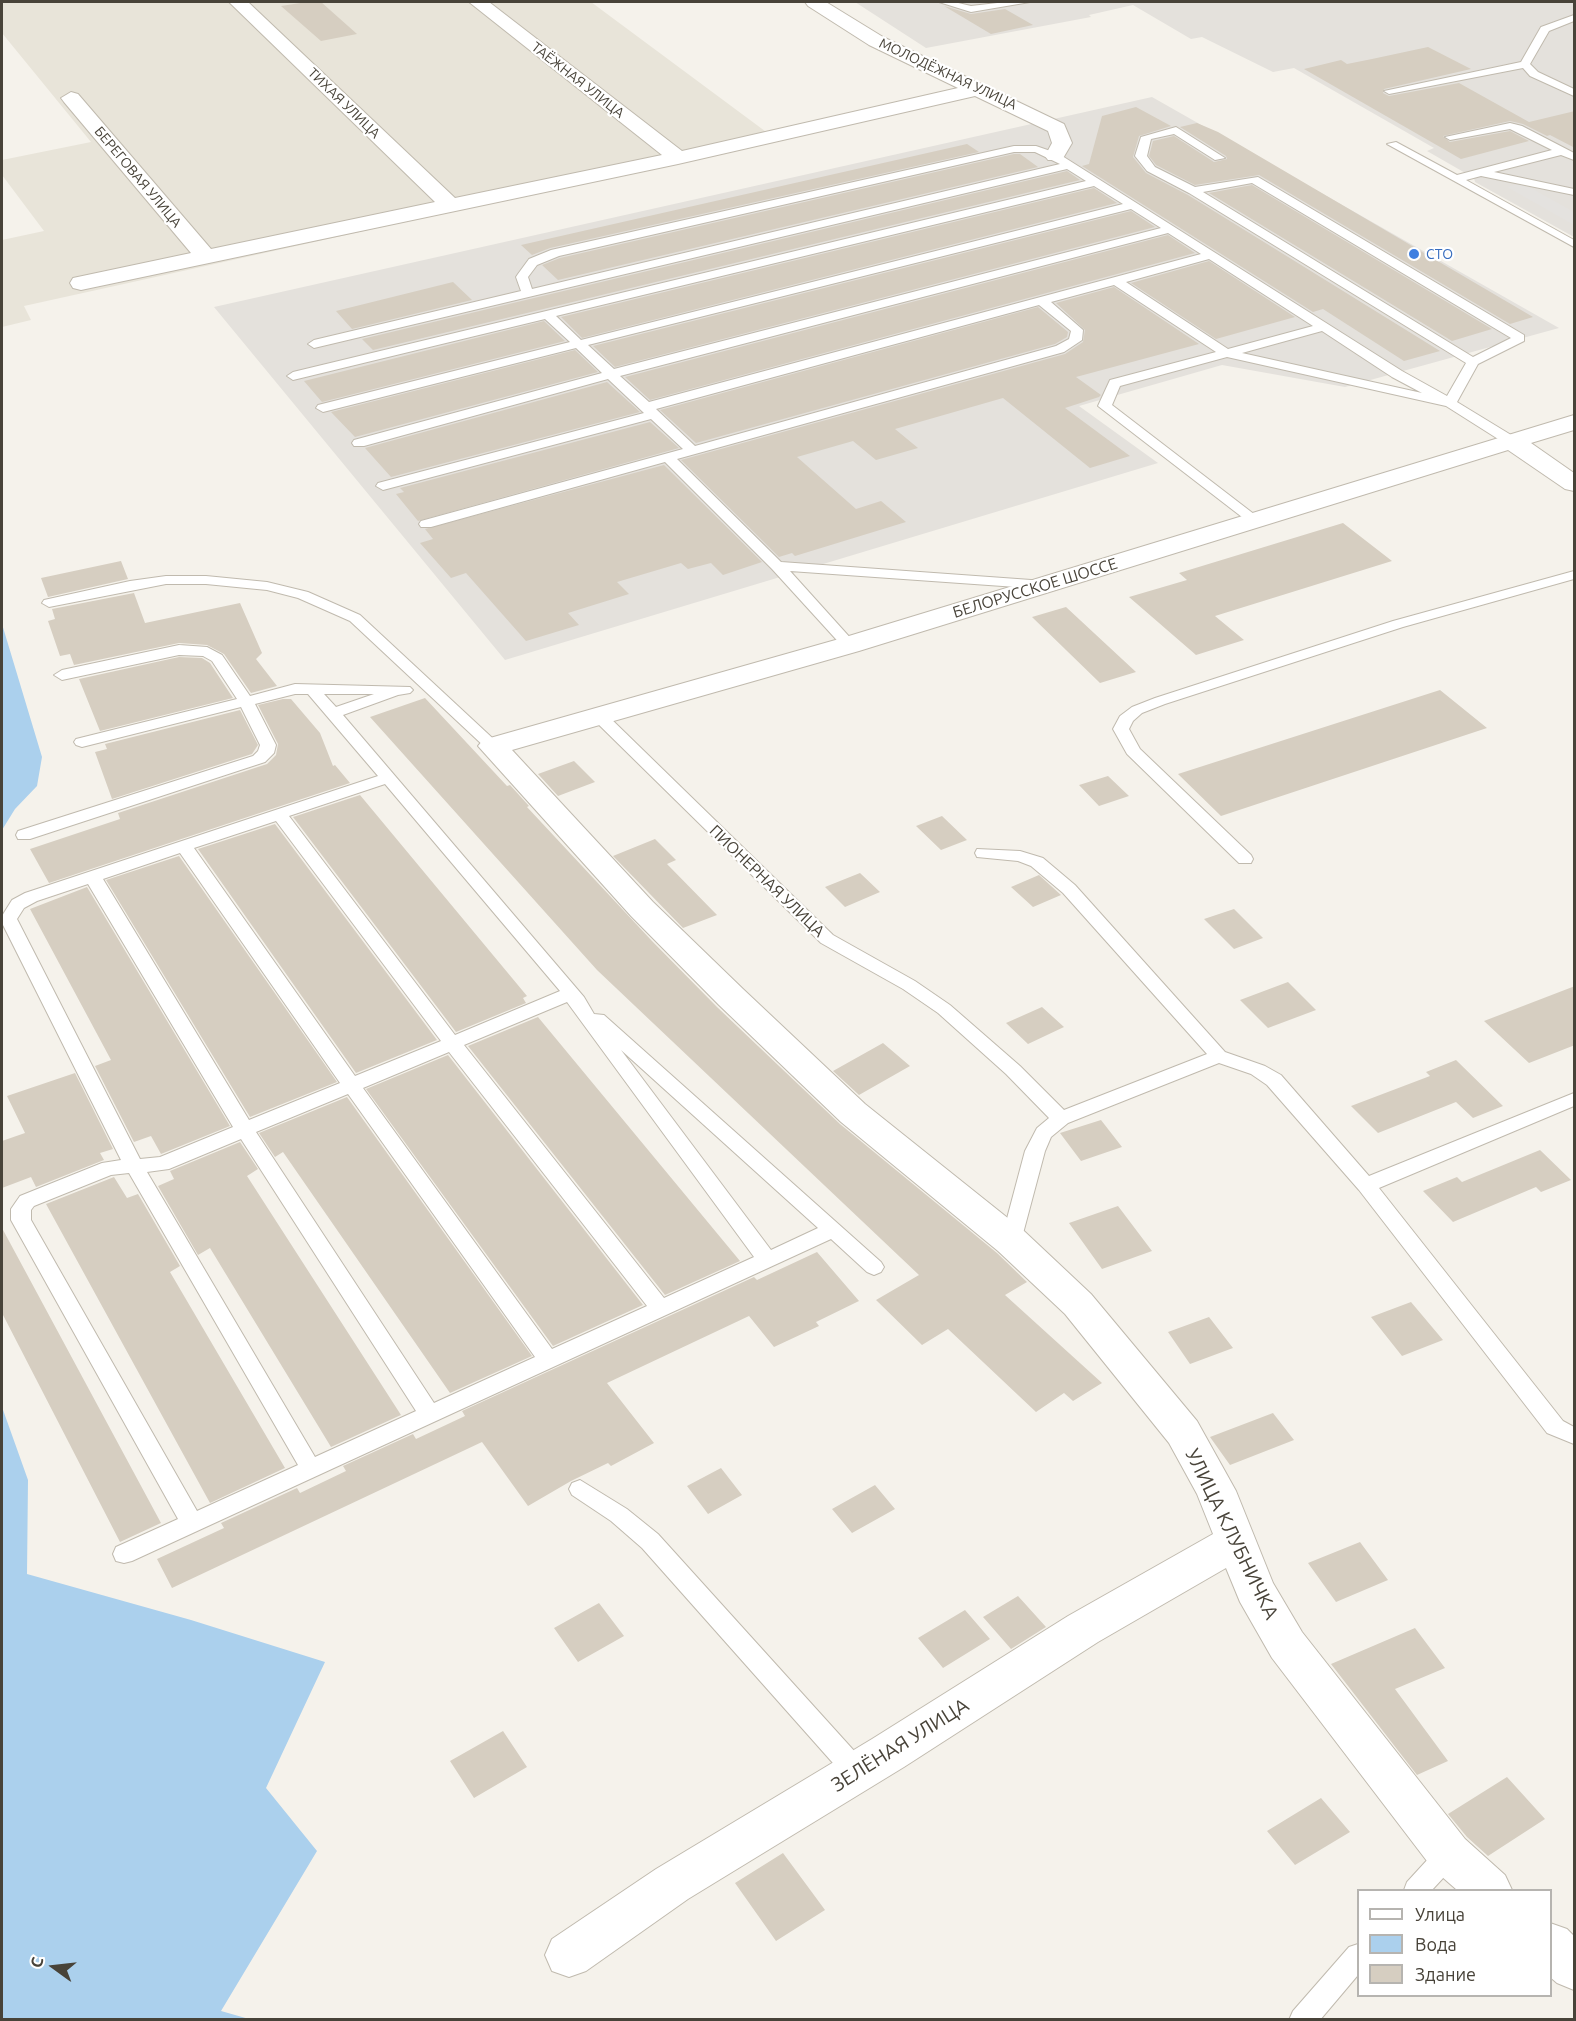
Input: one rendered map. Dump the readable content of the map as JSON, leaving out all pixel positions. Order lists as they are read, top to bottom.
{
  "streets": {
    "street": [
      "МОЛОДЁЖНАЯ УЛИЦА",
      "ТАЁЖНАЯ УЛИЦА",
      "ТИХАЯ УЛИЦА",
      "БЕРЕГОВАЯ УЛИЦА",
      "БЕЛОРУССКОЕ ШОССЕ",
      "УЛИЦА КЛУБНИЧКА",
      "ЗЕЛЁНАЯ УЛИЦА"
    ],
    "lane": ["ПИОНЕРНАЯ УЛИЦА"]
  },
  "crossings": [
    ["БЕЛОРУССКОЕ ШОССЕ", "ПИОНЕРНАЯ УЛИЦА"],
    ["БЕЛОРУССКОЕ ШОССЕ", "УЛИЦА КЛУБНИЧКА"],
    ["УЛИЦА КЛУБНИЧКА", "ЗЕЛЁНАЯ УЛИЦА"]
  ],
  "places": ["СТО"],
  "legend": ["Улица", "Вода", "Здание"],
  "north": "left"
}
